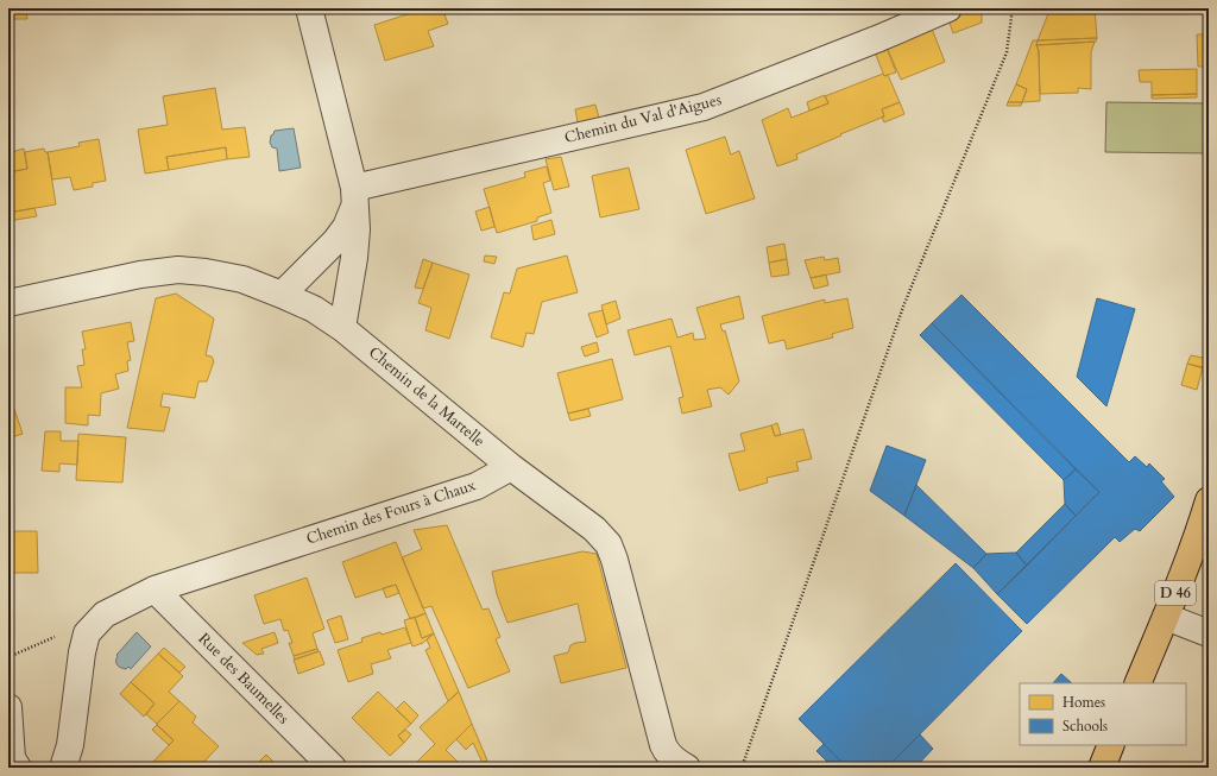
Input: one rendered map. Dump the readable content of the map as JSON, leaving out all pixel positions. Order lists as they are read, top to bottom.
{
  "streets": {
    "main road": ["D 46"],
    "street": [
      "Chemin du Val d'Aigues",
      "Chemin de la Martelle",
      "Chemin des Fours à Chaux",
      "Rue des Baumelles"
    ]
  },
  "crossings": [
    ["Chemin de la Martelle", "Chemin des Fours à Chaux"],
    ["Chemin des Fours à Chaux", "Rue des Baumelles"]
  ],
  "legend": ["Homes", "Schools"]
}
